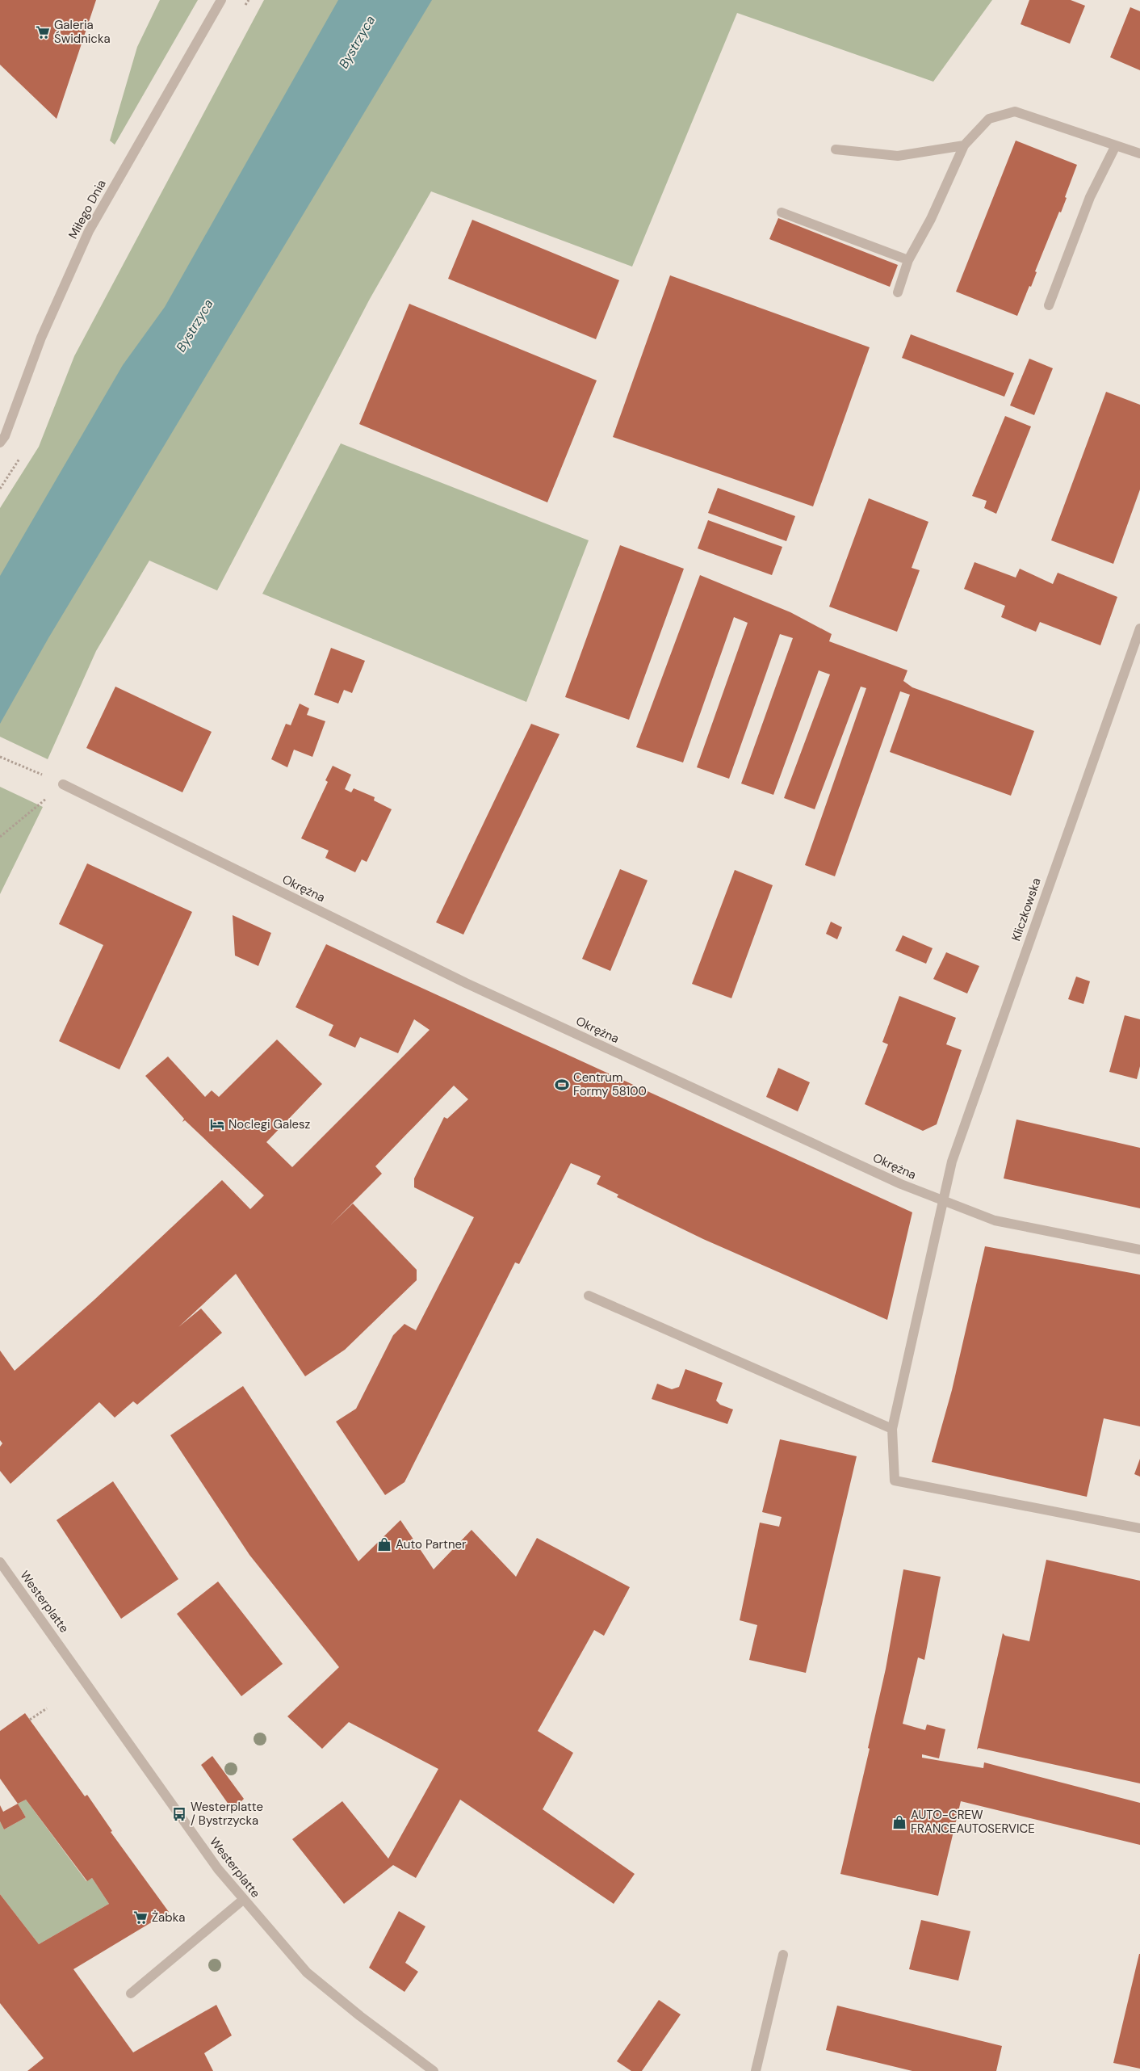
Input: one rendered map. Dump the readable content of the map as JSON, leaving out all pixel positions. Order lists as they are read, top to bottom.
{
  "streets": {
    "street": [
      "Miłego Dnia",
      "Okrężna",
      "Kliczkowska",
      "Westerplatte"
    ]
  },
  "crossings": [
    ["Okrężna", "Kliczkowska"]
  ],
  "water": ["Bystrzyca"],
  "places": {
    "supermarket": ["Galeria Świdnicka", "Żabka"],
    "sports": ["Centrum Formy 58100"],
    "hotel": ["Noclegi Galesz"],
    "shop": ["Auto Partner", "AUTO-CREW FRANCEAUTOSERVICE"],
    "bus stop": ["Westerplatte / Bystrzycka"]
  }
}
